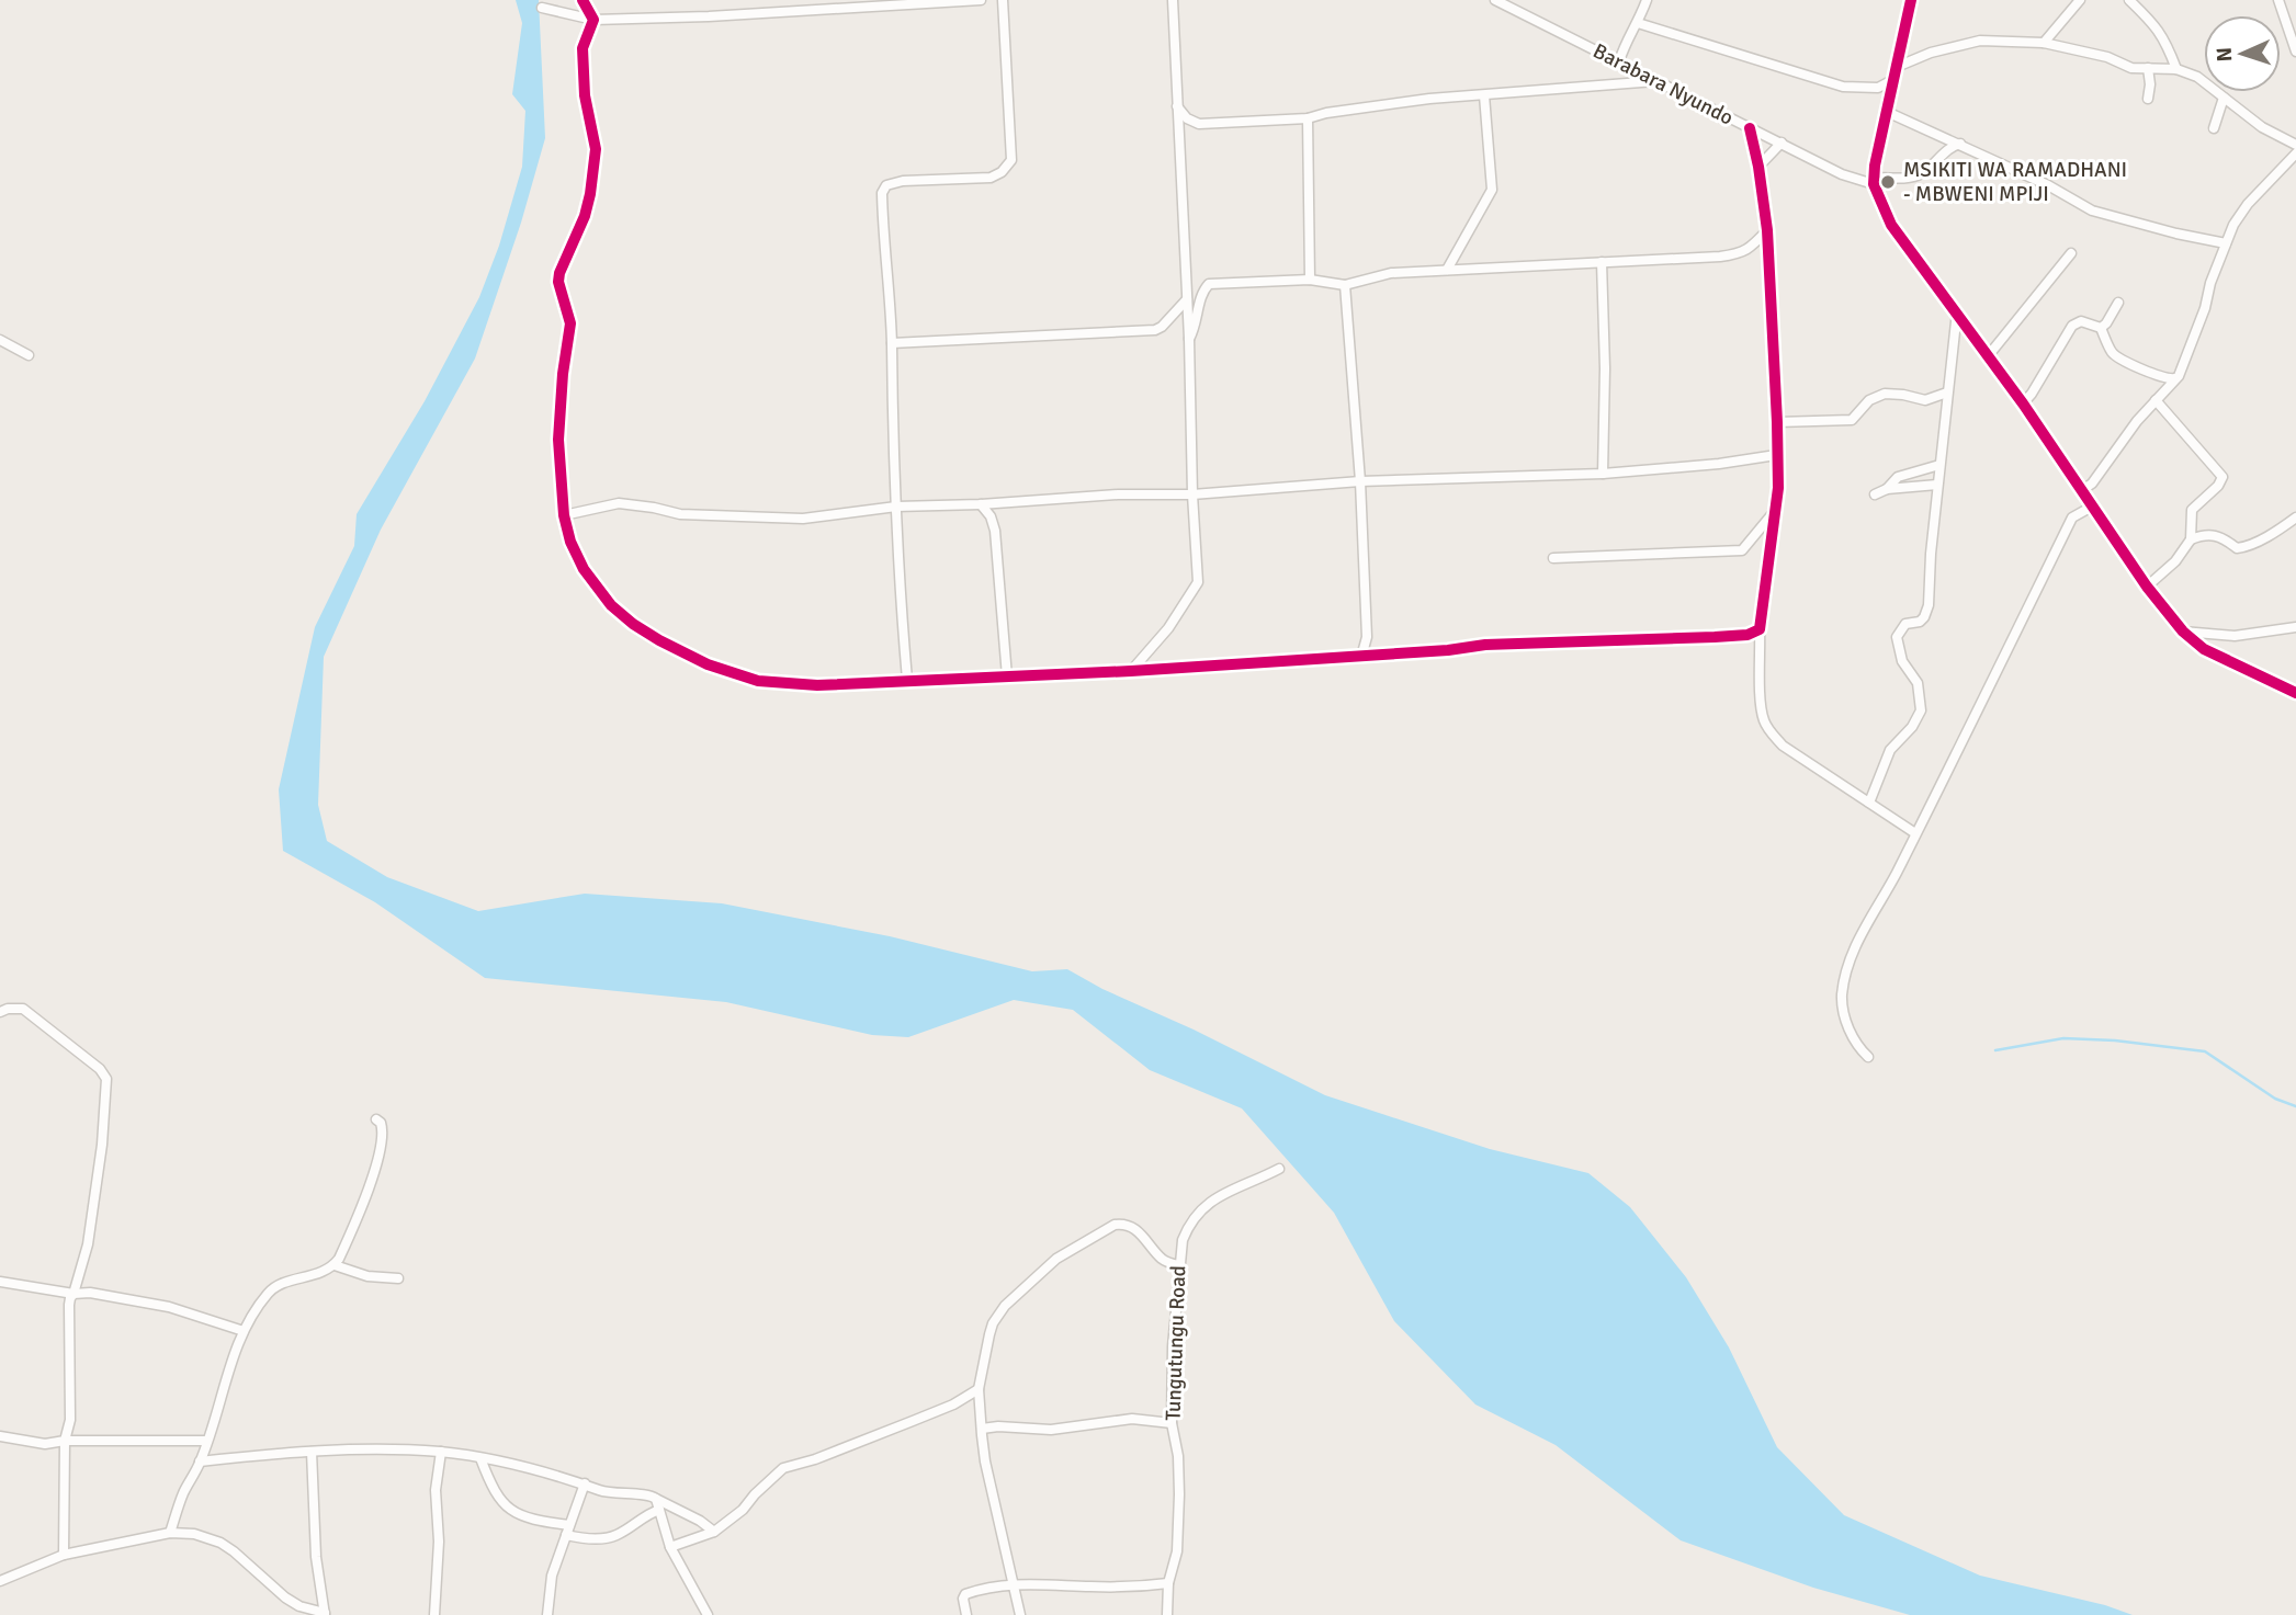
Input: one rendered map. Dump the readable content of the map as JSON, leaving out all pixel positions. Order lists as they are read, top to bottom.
{
  "streets": {
    "street": ["Barabara Nyundo", "Tungutungu Road"]
  },
  "places": ["MSIKITI WA RAMADHANI - MBWENI MPIJI"],
  "north": "left"
}
